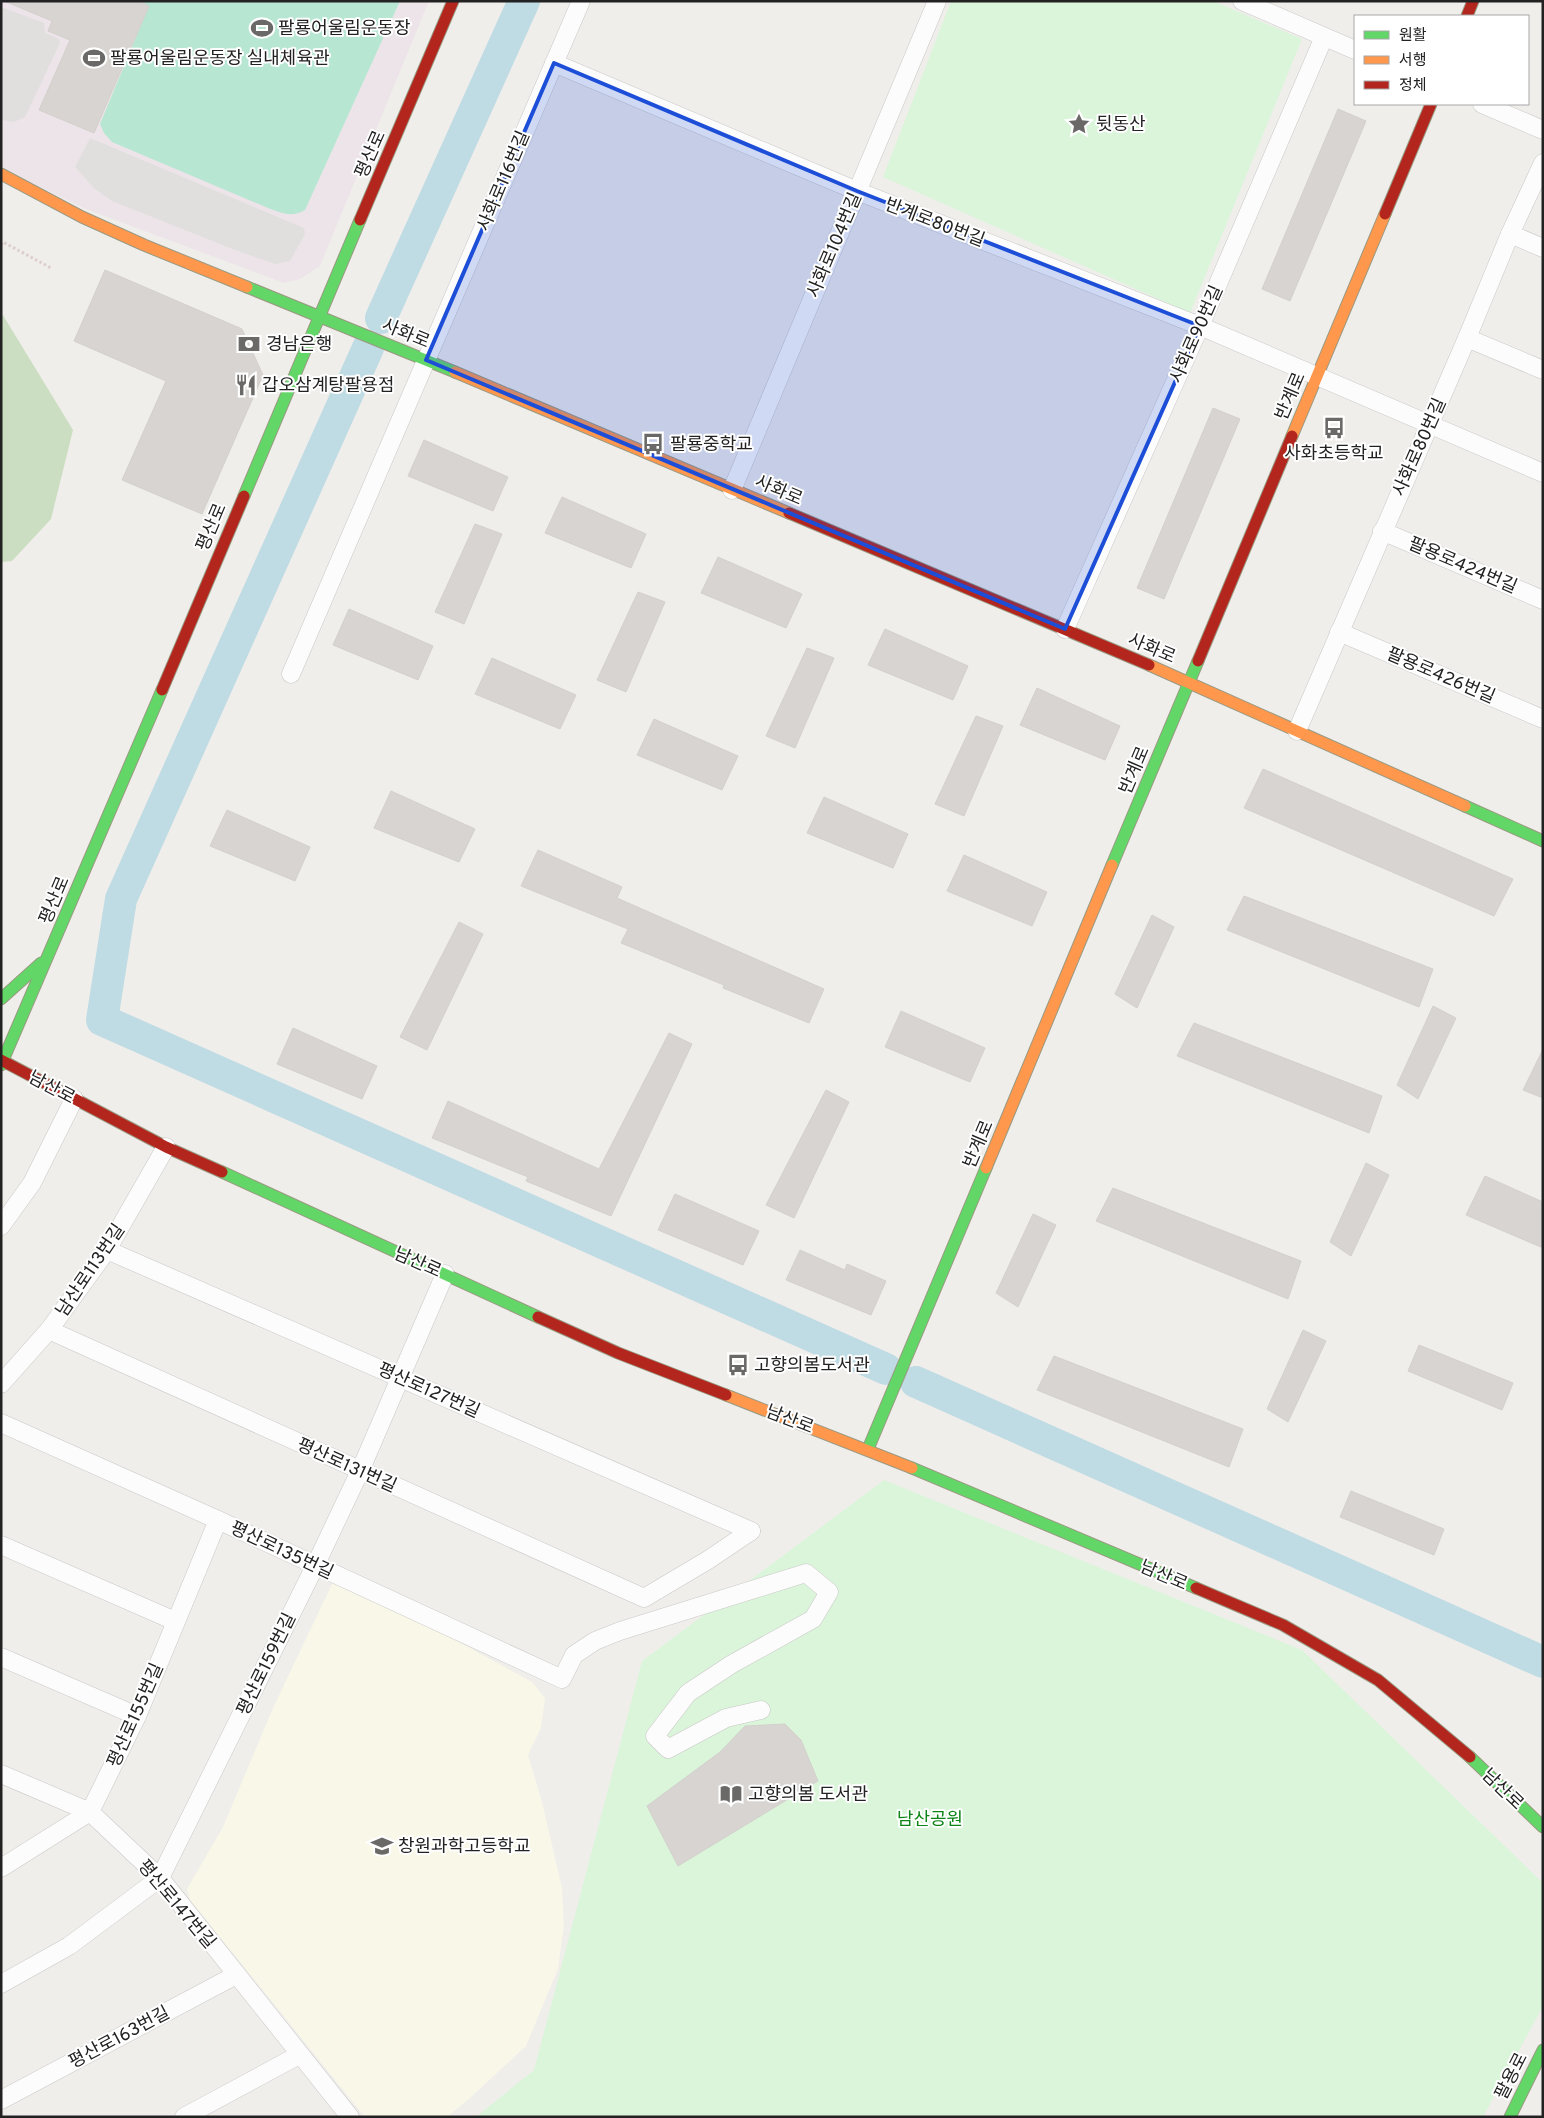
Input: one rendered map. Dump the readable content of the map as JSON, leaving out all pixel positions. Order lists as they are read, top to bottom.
{
  "streets": {
    "main road": [
      "평산로",
      "사화로",
      "반계로",
      "남산로",
      "팔용로"
    ],
    "street": [
      "사화로116번길",
      "반계로80번길",
      "사화로104번길",
      "사화로90번길",
      "사화로80번길",
      "팔용로424번길",
      "팔용로426번길",
      "남산로113번길",
      "평산로127번길",
      "평산로131번길",
      "평산로135번길",
      "평산로159번길",
      "평산로155번길",
      "평산로147번길",
      "평산로163번길"
    ]
  },
  "crossings": [
    ["평산로", "사화로"],
    ["평산로", "남산로"],
    ["사화로116번길", "반계로80번길"],
    ["사화로116번길", "사화로"],
    ["반계로80번길", "사화로104번길"],
    ["반계로80번길", "사화로90번길"],
    ["반계로80번길", "반계로"],
    ["반계로80번길", "사화로80번길"],
    ["사화로104번길", "사화로"],
    ["사화로", "사화로90번길"],
    ["사화로", "반계로"],
    ["사화로", "사화로80번길"],
    ["반계로", "남산로"],
    ["사화로80번길", "팔용로424번길"],
    ["사화로80번길", "팔용로426번길"],
    ["남산로", "남산로113번길"],
    ["남산로", "평산로159번길"],
    ["남산로113번길", "평산로127번길"],
    ["남산로113번길", "평산로131번길"],
    ["평산로127번길", "평산로131번길"],
    ["평산로127번길", "평산로159번길"],
    ["평산로131번길", "평산로159번길"],
    ["평산로135번길", "평산로159번길"],
    ["평산로135번길", "평산로155번길"],
    ["평산로159번길", "평산로147번길"],
    ["평산로155번길", "평산로147번길"],
    ["평산로147번길", "평산로163번길"]
  ],
  "parks": ["남산공원"],
  "places": {
    "sports": ["팔룡어울림운동장", "팔룡어울림운동장 실내체육관"],
    "place": ["뒷동산"],
    "bank": ["경남은행"],
    "restaurant": ["갑오삼계탕팔용점"],
    "bus stop": ["사화초등학교", "팔룡중학교", "고향의봄도서관"],
    "library": ["고향의봄 도서관"],
    "school or university": ["창원과학고등학교"]
  },
  "legend": ["원활", "서행", "정체"]
}
